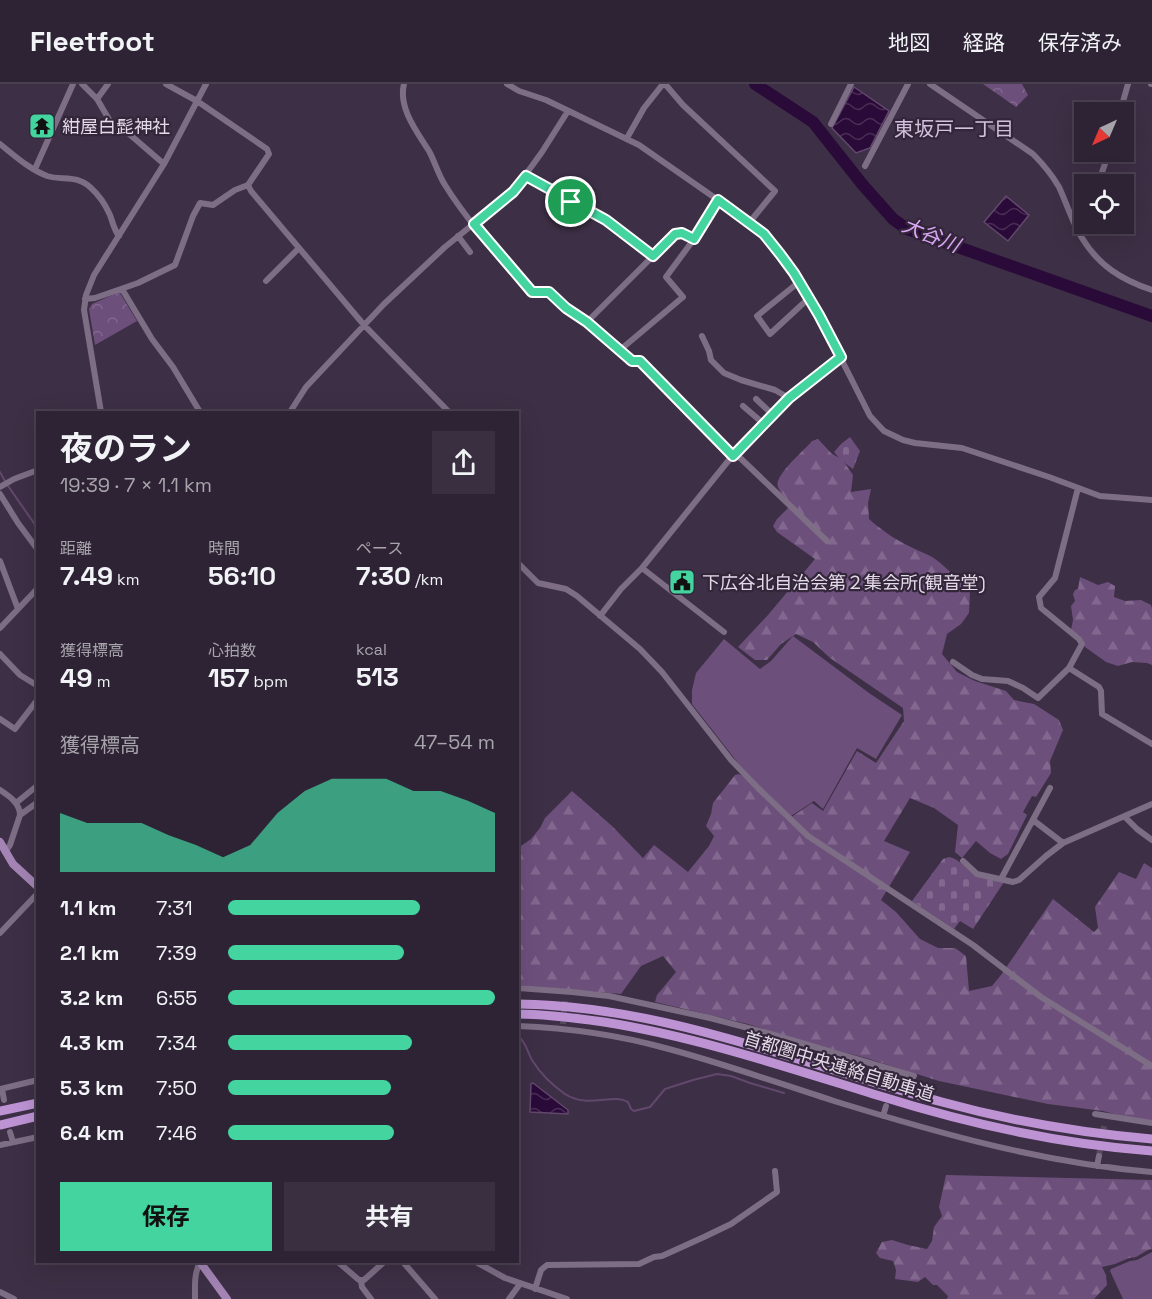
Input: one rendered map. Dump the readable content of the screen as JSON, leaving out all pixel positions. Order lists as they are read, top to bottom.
{
  "streets": {
    "highway": ["首都圏中央連絡自動車道"]
  },
  "districts": ["東坂戸一丁目"],
  "water": ["大谷川"],
  "places": {
    "temple": ["紺屋白髭神社"],
    "public building": ["下広谷北自治会第２集会所(観音堂)"]
  },
  "north": "bottom left",
  "page": {
    "header": "Fleetfoot",
    "nav": ["地図", "経路", "保存済み"],
    "heading": ["夜のラン", "19:39 · 7 × 1.1 km"],
    "stats": [
      ["距離", "7.49 km"],
      ["時間", "56:10"],
      ["ペース", "7:30 /km"],
      ["獲得標高", "49 m"],
      ["心拍数", "157 bpm"],
      ["kcal", "513"]
    ],
    "chart": ["獲得標高", "47–54 m"],
    "list": [
      {
        "name": "1.1 km",
        "note": "7:31"
      },
      {
        "name": "2.1 km",
        "note": "7:39"
      },
      {
        "name": "3.2 km",
        "note": "6:55"
      },
      {
        "name": "4.3 km",
        "note": "7:34"
      },
      {
        "name": "5.3 km",
        "note": "7:50"
      },
      {
        "name": "6.4 km",
        "note": "7:46"
      }
    ],
    "buttons": ["保存", "共有"]
  }
}
